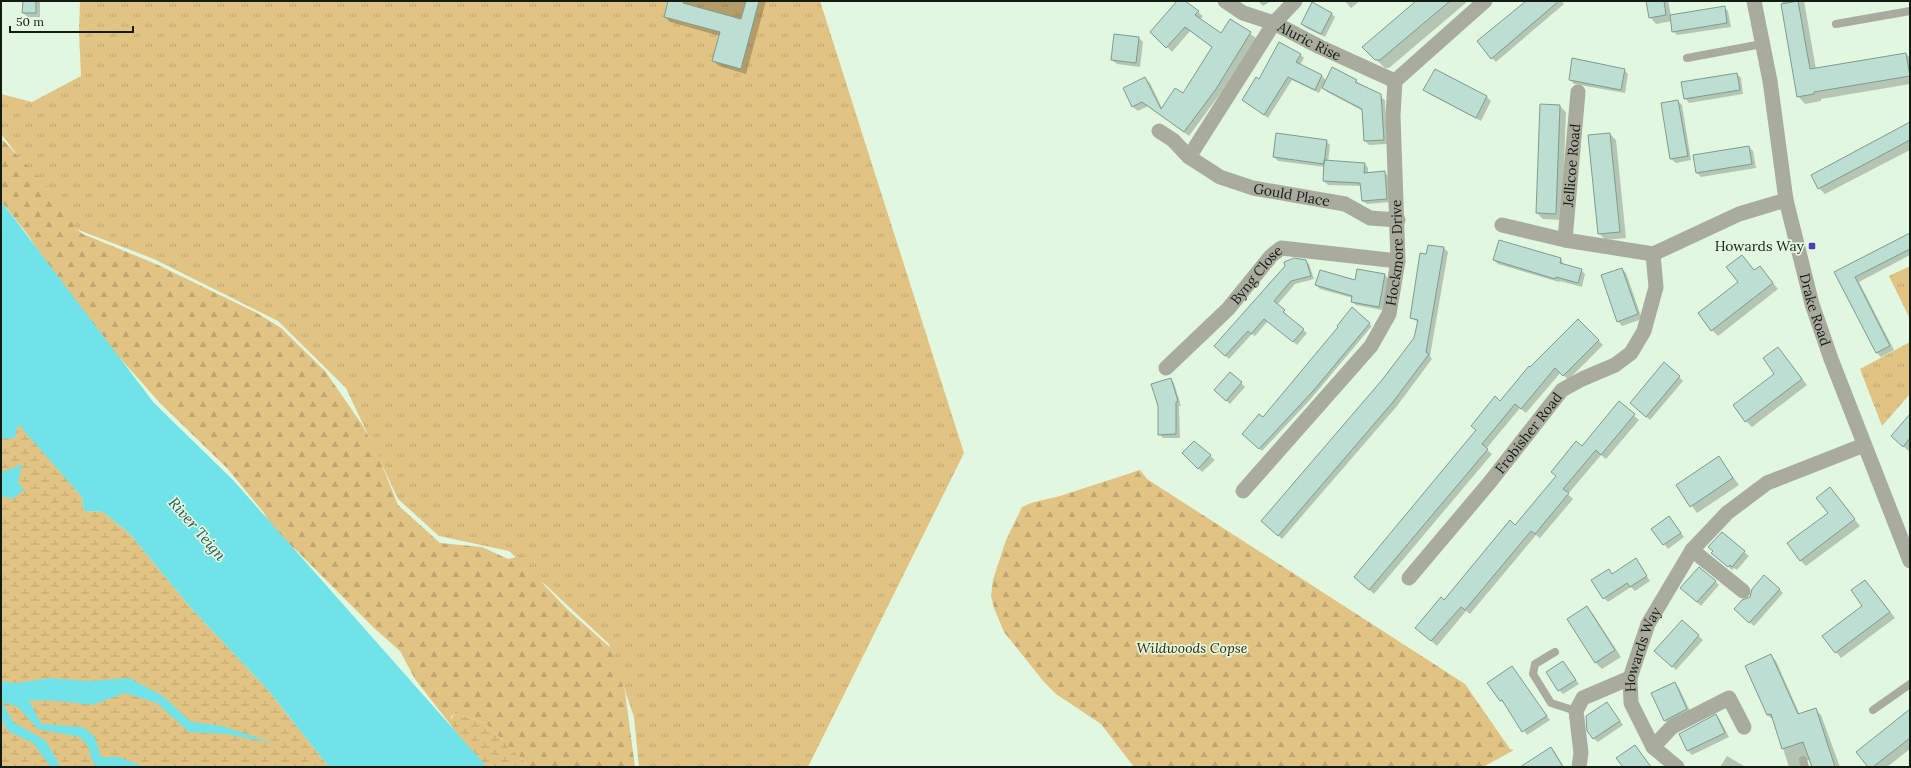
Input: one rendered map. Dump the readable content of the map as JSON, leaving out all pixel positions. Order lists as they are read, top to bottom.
{
  "streets": {
    "street": [
      "Aluric Rise",
      "Jellicoe Road",
      "Gould Place",
      "Hockmore Drive",
      "Byng Close",
      "Drake Road",
      "Frobisher Road",
      "Howards Way"
    ]
  },
  "crossings": [
    ["Aluric Rise", "Hockmore Drive"],
    ["Gould Place", "Hockmore Drive"],
    ["Hockmore Drive", "Byng Close"],
    ["Drake Road", "Howards Way"]
  ],
  "water": ["River Teign"],
  "parks": ["Wildwoods Copse"],
  "places": {
    "transit": ["Howards Way"]
  },
  "scale_bar": "50 m"
}
